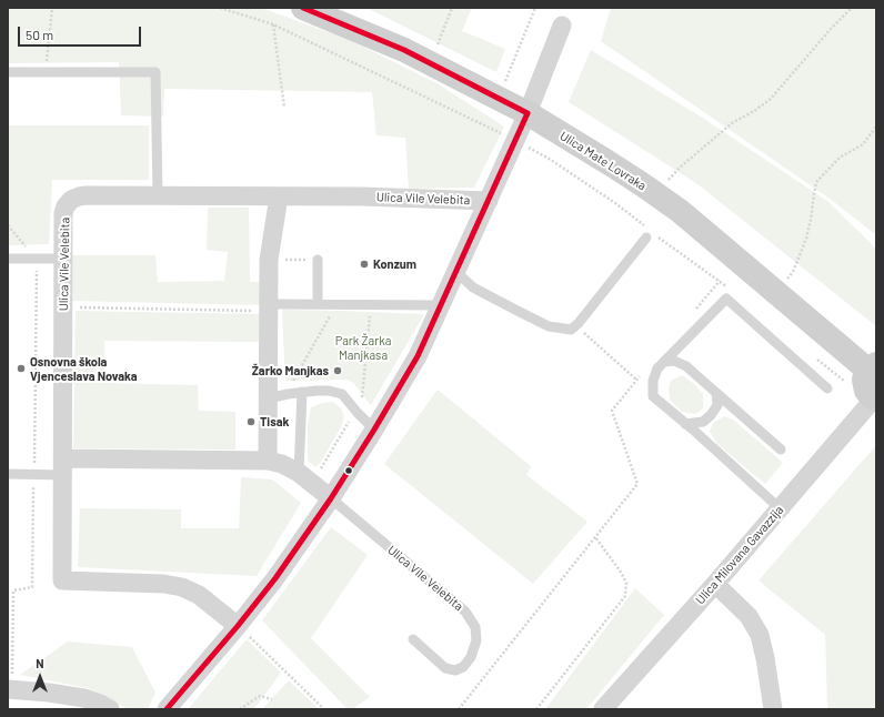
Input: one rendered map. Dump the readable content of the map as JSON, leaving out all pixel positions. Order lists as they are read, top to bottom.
{
  "streets": {
    "street": ["Ulica Mate Lovraka", "Ulica Vile Velebita", "Ulica Milovana Gavazzija"]
  },
  "crossings": [
    ["Ulica Mate Lovraka", "Ulica Vile Velebita"]
  ],
  "parks": ["Park Žarka Manjkasa"],
  "places": [
    "Konzum",
    "Osnovna škola Vjenceslava Novaka",
    "Žarko Manjkas",
    "Tisak"
  ],
  "scale_bar": "50 m",
  "north": "top"
}
